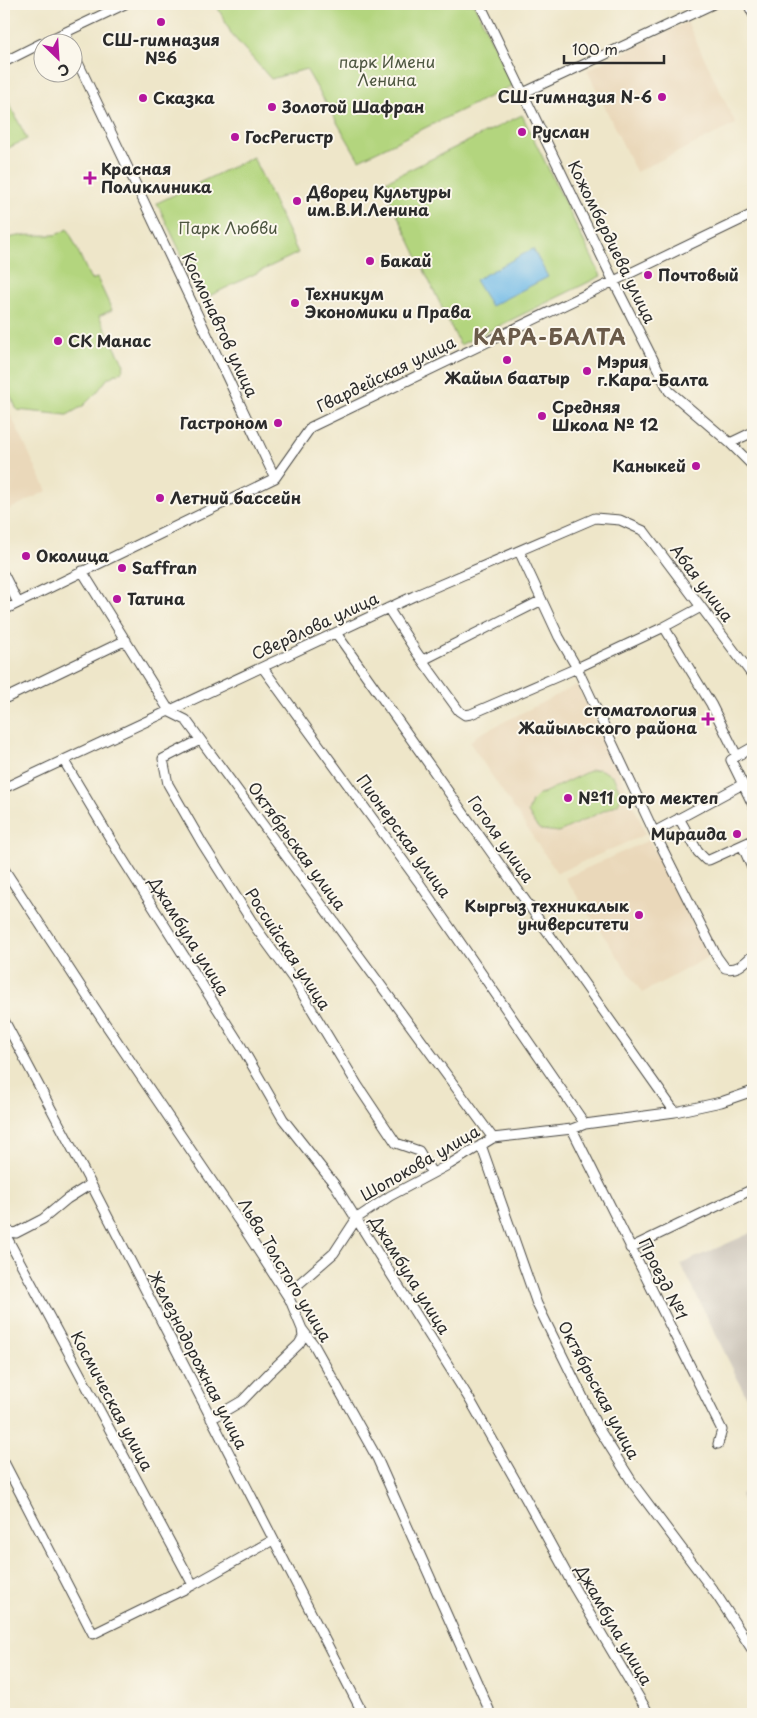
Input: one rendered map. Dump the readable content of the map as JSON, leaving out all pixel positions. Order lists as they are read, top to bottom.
{
  "streets": {
    "street": [
      "Кожомбердиева улица",
      "Космонавтов улица",
      "Гвардейская улица",
      "Абая улица",
      "Свердлова улица",
      "Пионерская улица",
      "Гоголя улица",
      "Октябрьская улица",
      "Джамбула улица",
      "Российская улица",
      "Шопокова улица",
      "Льва Толстого улица",
      "Проезд №1",
      "Железнодорожная улица",
      "Космическая улица"
    ]
  },
  "crossings": [
    ["Кожомбердиева улица", "Гвардейская улица"],
    ["Космонавтов улица", "Гвардейская улица"],
    ["Гвардейская улица", "Октябрьская улица"],
    ["Абая улица", "Свердлова улица"],
    ["Свердлова улица", "Пионерская улица"],
    ["Свердлова улица", "Гоголя улица"],
    ["Свердлова улица", "Октябрьская улица"],
    ["Свердлова улица", "Джамбула улица"],
    ["Пионерская улица", "Шопокова улица"],
    ["Гоголя улица", "Шопокова улица"],
    ["Октябрьская улица", "Российская улица"],
    ["Октябрьская улица", "Шопокова улица"],
    ["Джамбула улица", "Шопокова улица"],
    ["Российская улица", "Шопокова улица"],
    ["Шопокова улица", "Льва Толстого улица"],
    ["Шопокова улица", "Проезд №1"]
  ],
  "districts": ["КАРА-БАЛТА"],
  "parks": ["парк Имени Ленина", "Парк Любви"],
  "places": {
    "other": [
      "СШ-гимназия №6",
      "СШ-гимназия N-6",
      "Сказка",
      "Золотой Шафран",
      "Руслан",
      "ГосРегистр",
      "Дворец Культуры им.В.И.Ленина",
      "Бакай",
      "Почтовый",
      "Техникум Экономики и Права",
      "СК Манас",
      "Жайыл баатыр",
      "Мэрия г.Кара-Балта",
      "Средняя Школа № 12",
      "Гастроном",
      "Каныкей",
      "Летний бассейн",
      "Околица",
      "Saffran",
      "Татина",
      "№11 орто мектеп",
      "Мираида",
      "Кыргыз техникалык университети"
    ],
    "health": ["Красная Поликлиника", "стоматология Жайыльского района"]
  },
  "scale_bar": "100 m",
  "north": "bottom right"
}
